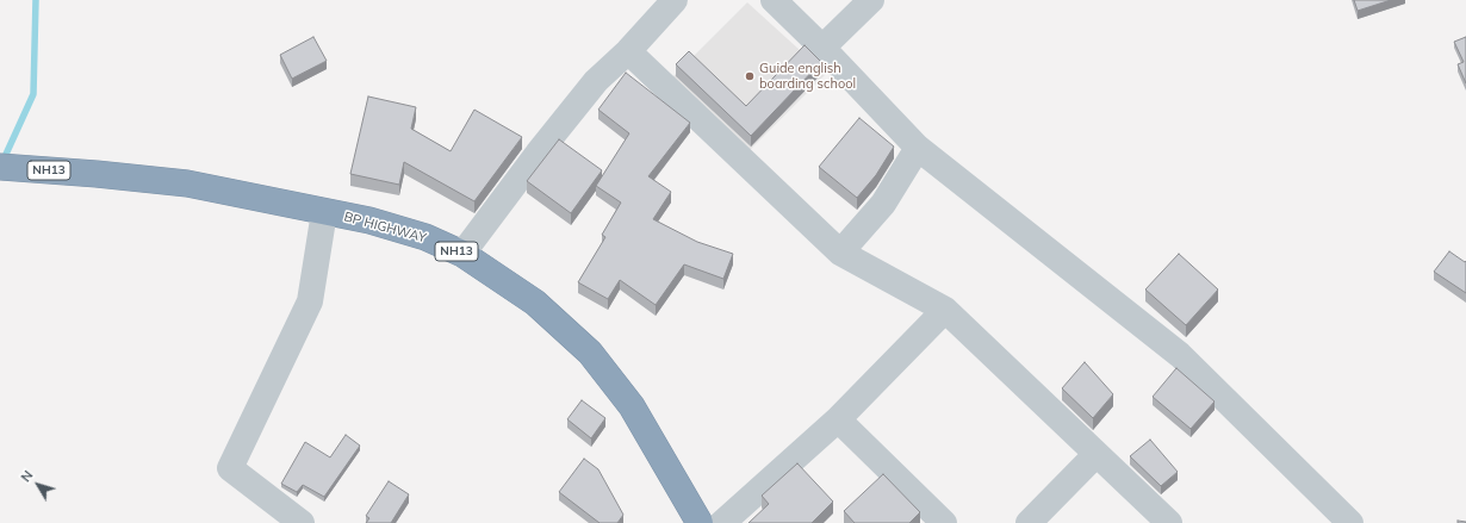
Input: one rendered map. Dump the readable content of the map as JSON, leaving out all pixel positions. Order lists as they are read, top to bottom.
{
  "streets": {
    "highway": ["NH13", "BP HIGHWAY"]
  },
  "places": ["Guide english boarding school"],
  "north": "top left"
}
